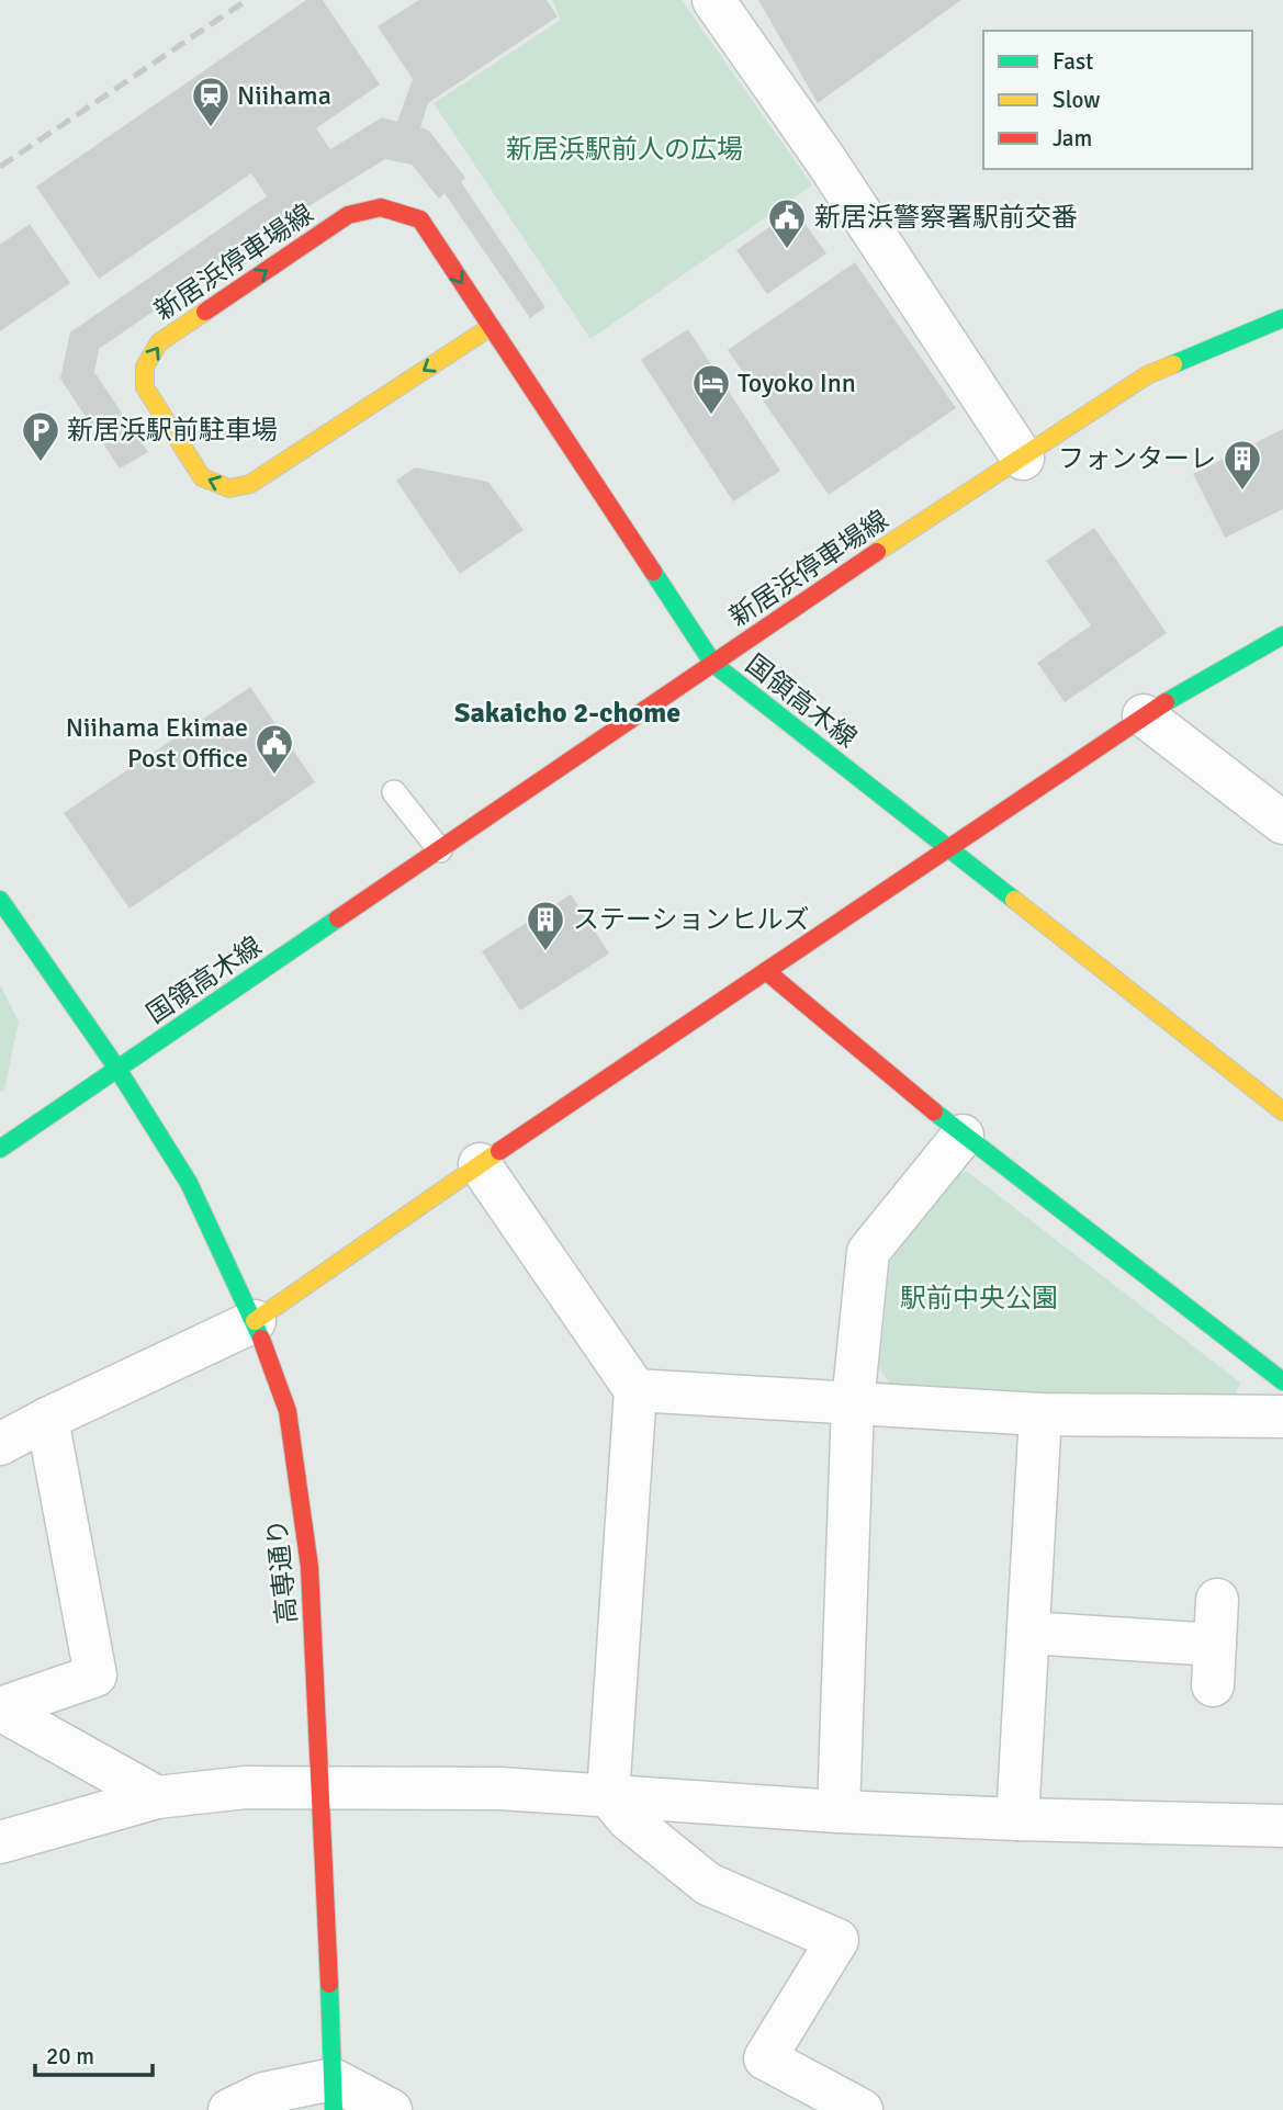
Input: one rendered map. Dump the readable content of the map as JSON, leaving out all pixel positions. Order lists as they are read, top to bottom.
{
  "streets": {
    "main road": ["新居浜停車場線", "国領高木線", "高専通り"]
  },
  "crossings": [
    ["新居浜停車場線", "国領高木線"],
    ["国領高木線", "高専通り"]
  ],
  "districts": ["Sakaicho 2-chome"],
  "parks": ["新居浜駅前人の広場", "駅前中央公園"],
  "places": {
    "station": ["Niihama"],
    "public building": ["新居浜警察署駅前交番", "Niihama Ekimae Post Office"],
    "hotel": ["Toyoko Inn"],
    "parking": ["新居浜駅前駐車場"],
    "building": ["フォンターレ", "ステーションヒルズ"]
  },
  "legend": ["Fast", "Slow", "Jam"],
  "scale_bar": "20 m"
}
